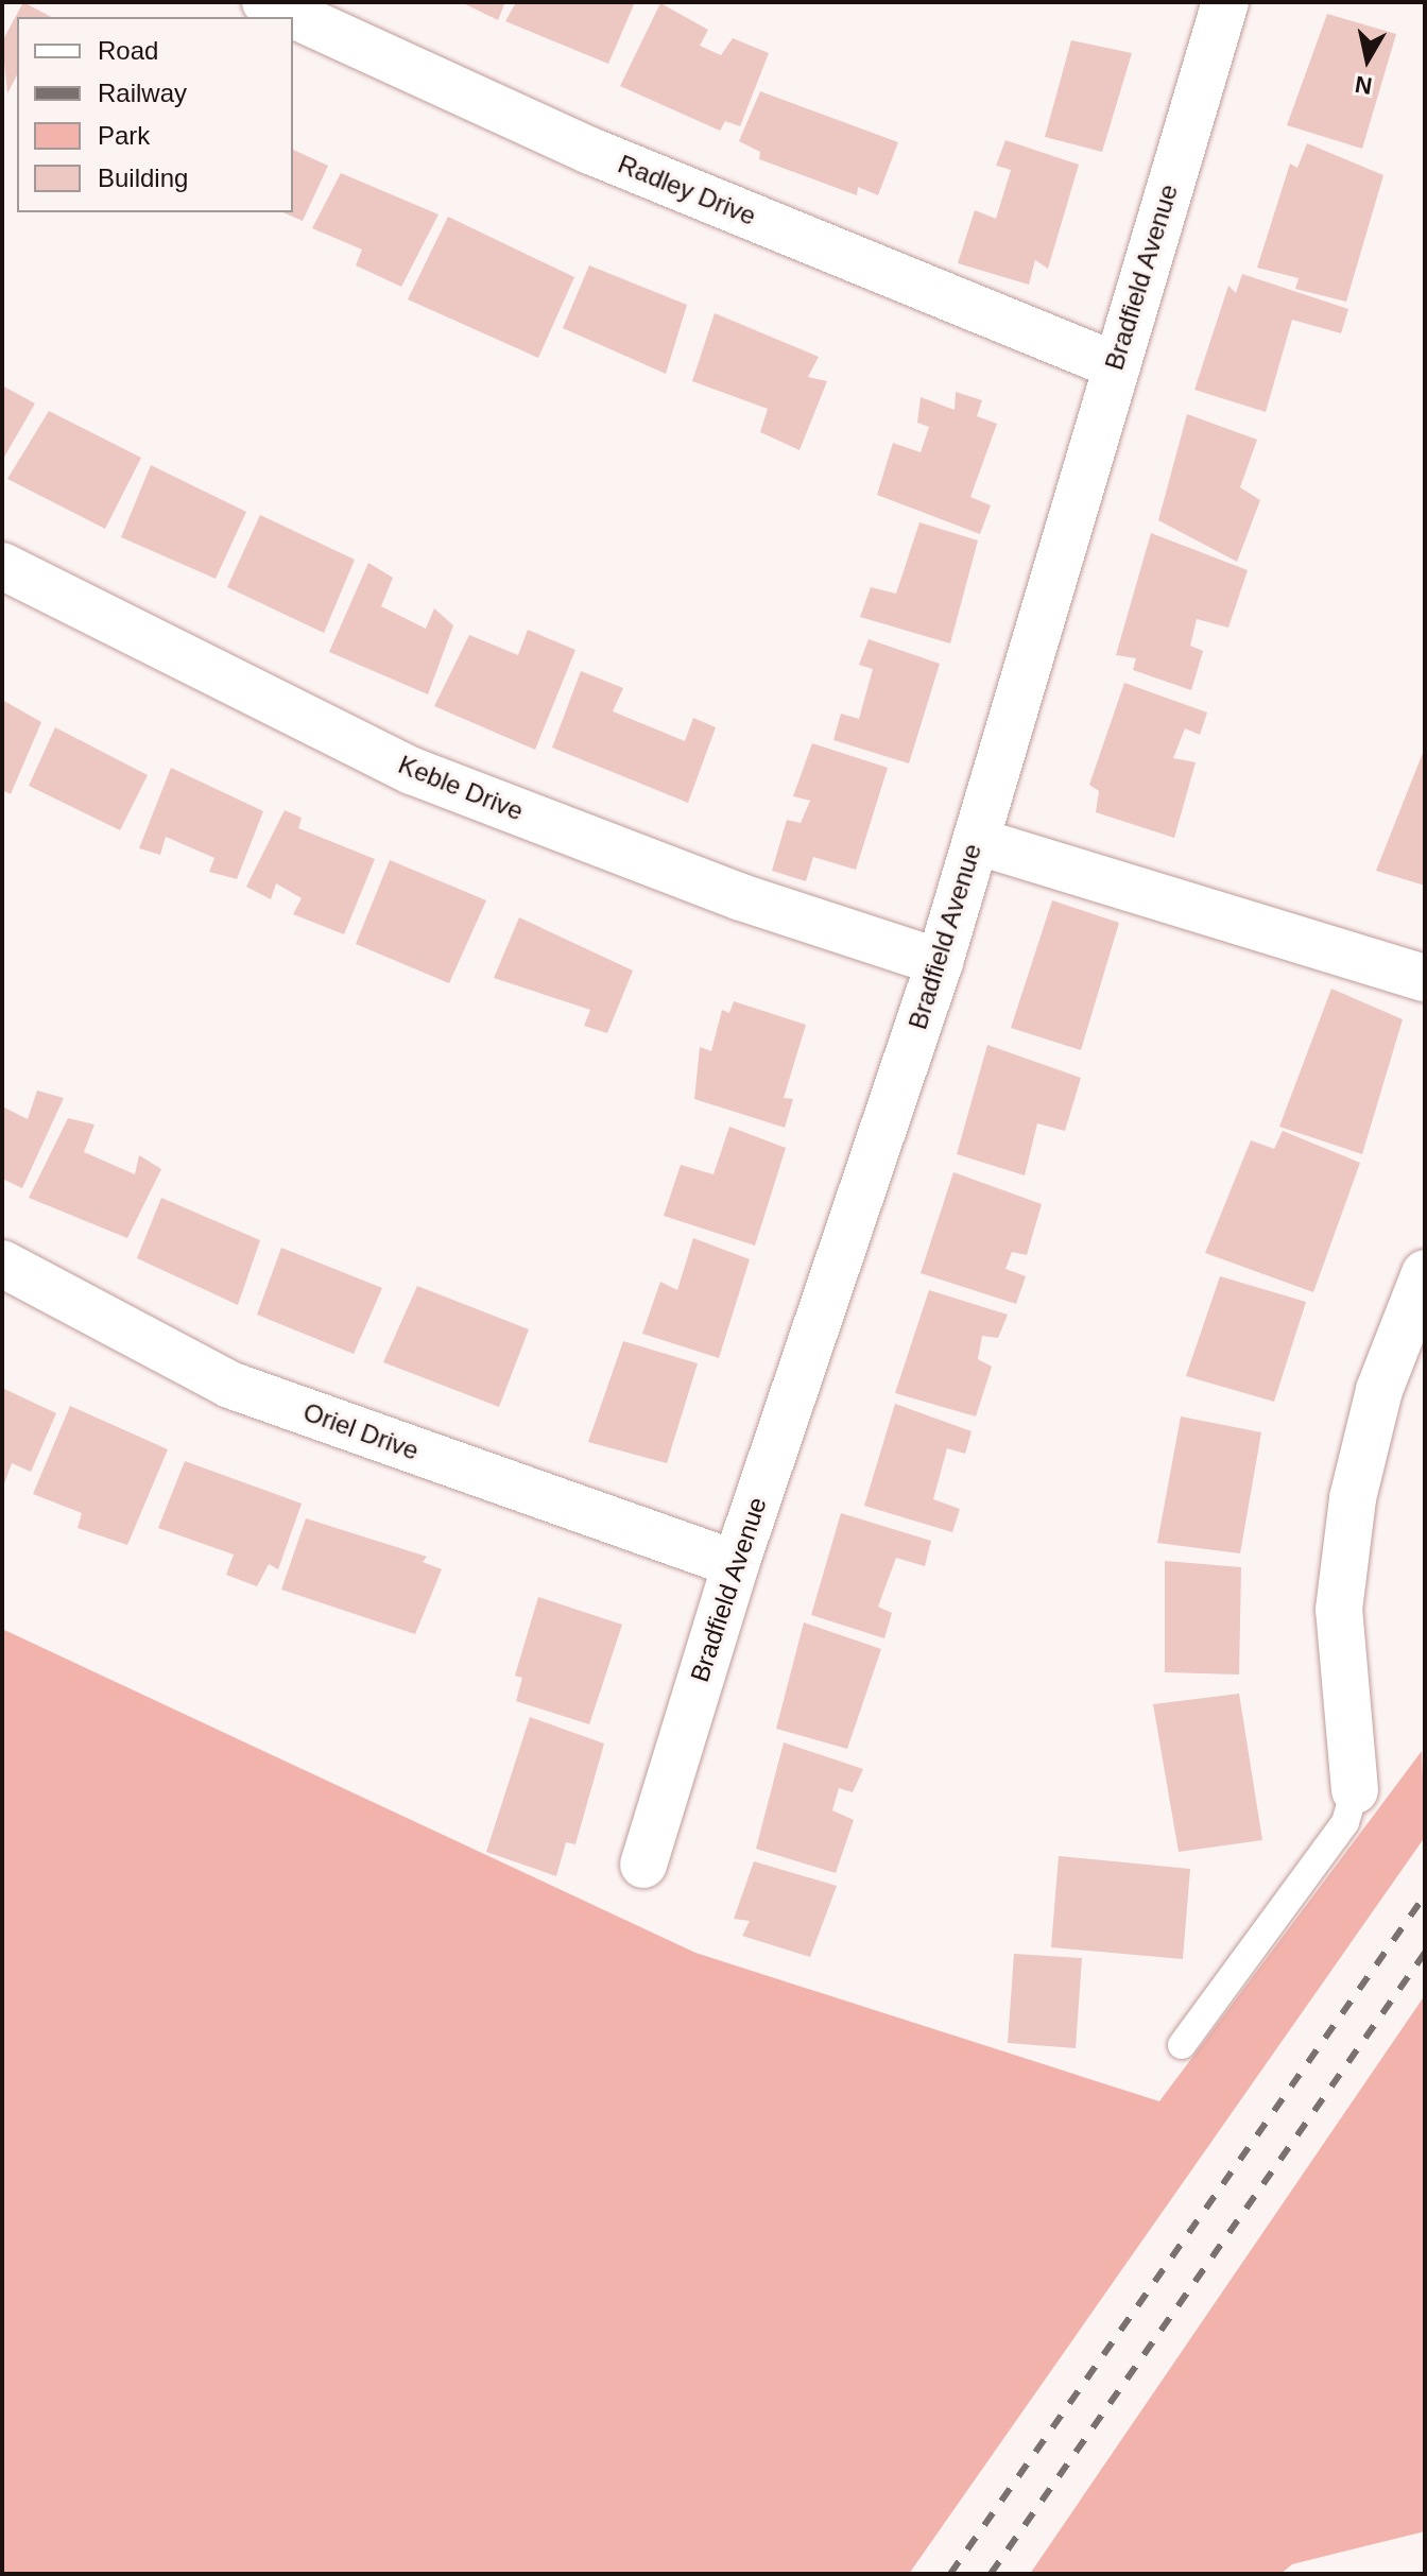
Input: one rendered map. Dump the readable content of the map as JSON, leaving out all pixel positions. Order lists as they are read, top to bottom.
{
  "streets": {
    "street": [
      "Radley Drive",
      "Bradfield Avenue",
      "Keble Drive",
      "Oriel Drive"
    ]
  },
  "crossings": [
    ["Radley Drive", "Bradfield Avenue"],
    ["Bradfield Avenue", "Keble Drive"],
    ["Bradfield Avenue", "Oriel Drive"]
  ],
  "legend": [
    "Road",
    "Railway",
    "Park",
    "Building"
  ],
  "north": "bottom"
}
